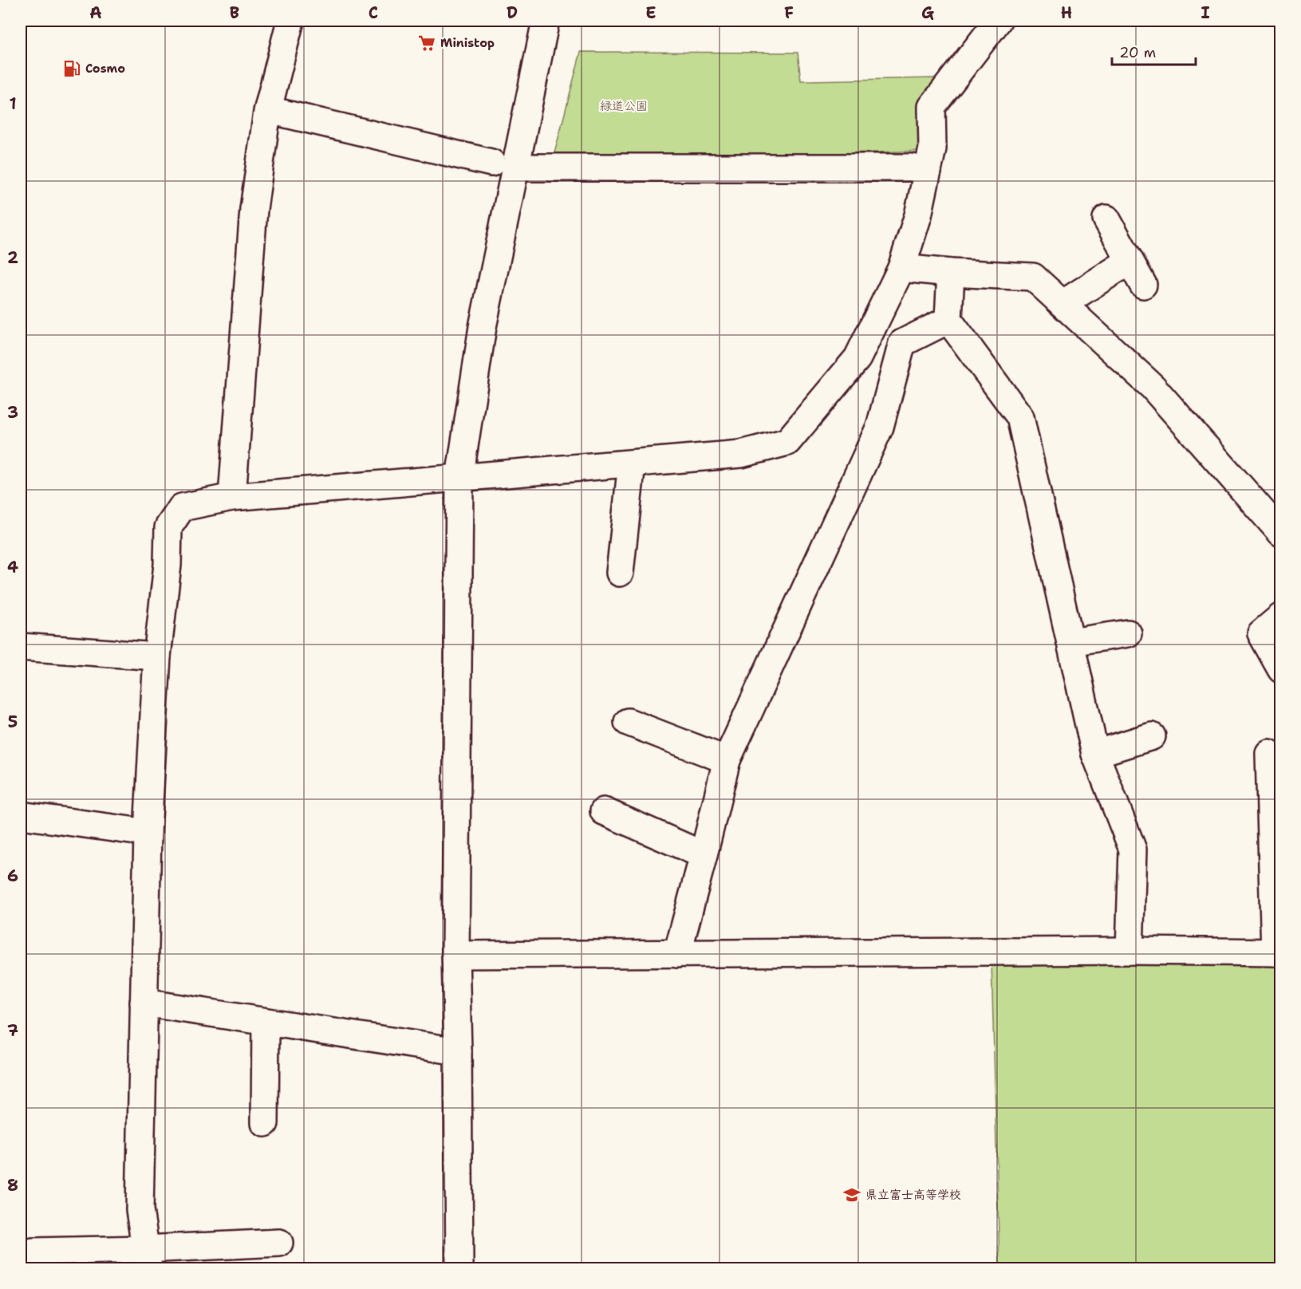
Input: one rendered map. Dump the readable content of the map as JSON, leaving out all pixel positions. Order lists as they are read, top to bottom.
{
  "parks": ["緑道公園"],
  "places": {
    "supermarket": ["Ministop"],
    "fuel station": ["Cosmo"],
    "school or university": ["県立富士高等学校"]
  },
  "scale_bar": "20 m",
  "grid": {
    "columns": [
      "A",
      "B",
      "C",
      "D",
      "E",
      "F",
      "G",
      "H",
      "I"
    ],
    "rows": [
      "1",
      "2",
      "3",
      "4",
      "5",
      "6",
      "7",
      "8"
    ]
  }
}
